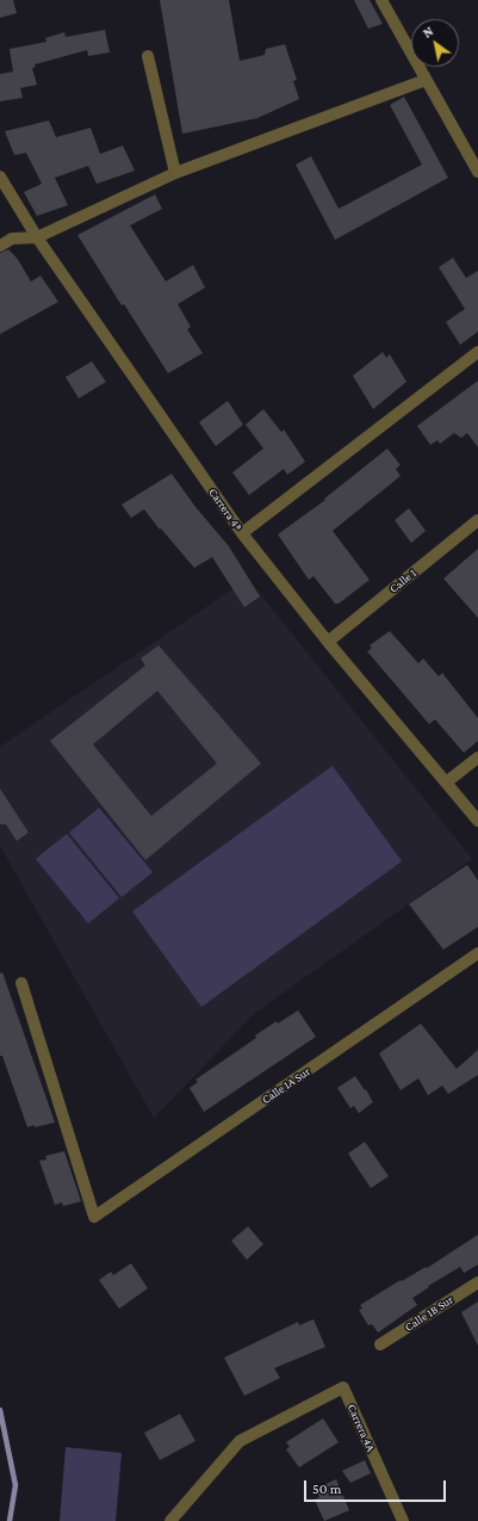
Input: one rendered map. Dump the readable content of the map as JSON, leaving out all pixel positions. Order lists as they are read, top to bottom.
{
  "streets": {
    "street": [
      "Carrera 4ª",
      "Calle 1",
      "Calle 1A Sur",
      "Calle 1B Sur",
      "Carrera 4A"
    ]
  },
  "crossings": [
    ["Carrera 4ª", "Calle 1"]
  ],
  "scale_bar": "50 m",
  "north": "top left"
}
